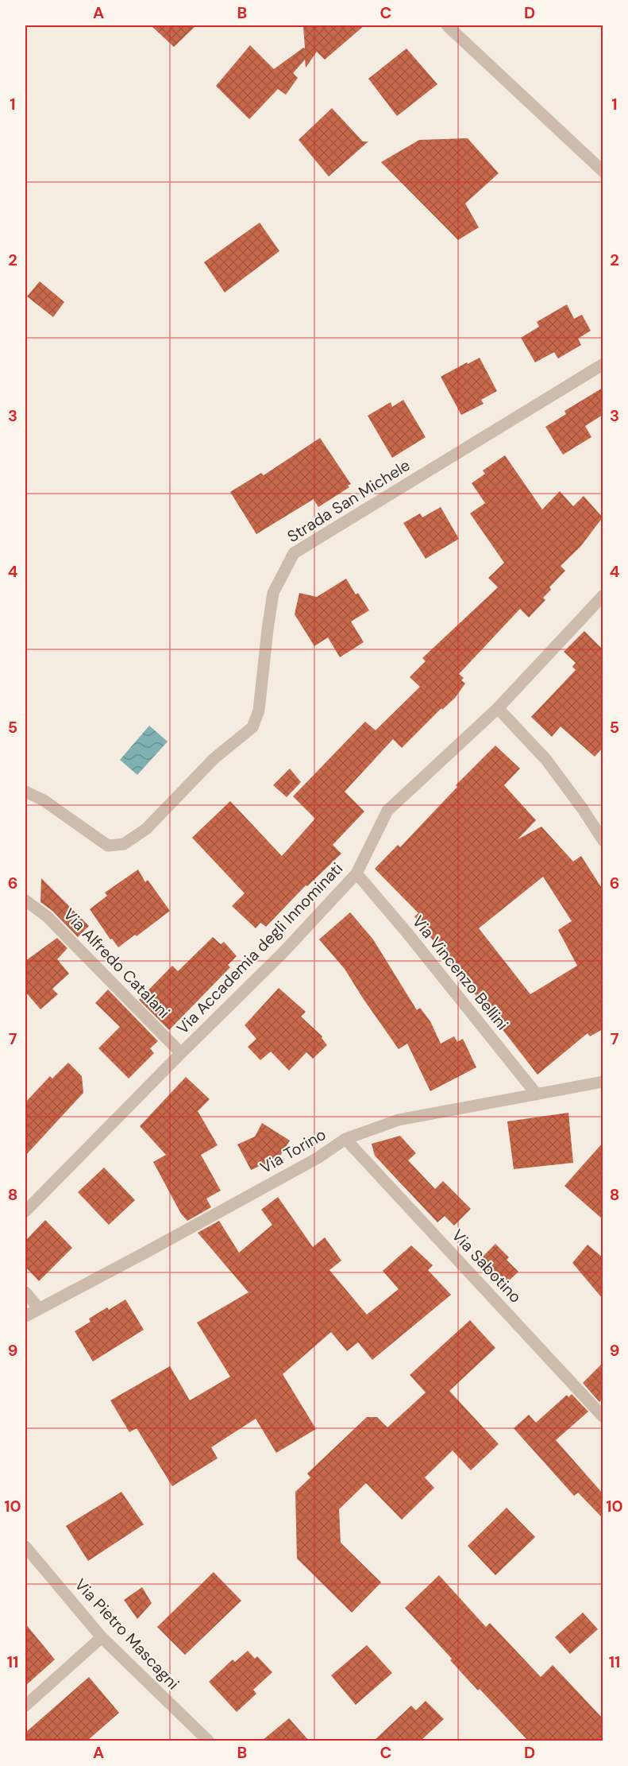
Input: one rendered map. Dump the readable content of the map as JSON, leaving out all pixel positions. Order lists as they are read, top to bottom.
{
  "streets": {
    "street": [
      "Strada San Michele",
      "Via Accademia degli Innominati",
      "Via Alfredo Catalani",
      "Via Vincenzo Bellini",
      "Via Torino",
      "Via Sabotino",
      "Via Pietro Mascagni"
    ]
  },
  "crossings": [
    ["Via Accademia degli Innominati", "Via Alfredo Catalani"],
    ["Via Accademia degli Innominati", "Via Vincenzo Bellini"],
    ["Via Vincenzo Bellini", "Via Torino"],
    ["Via Torino", "Via Sabotino"]
  ],
  "grid": {
    "columns": [
      "A",
      "B",
      "C",
      "D"
    ],
    "rows": [
      "1",
      "2",
      "3",
      "4",
      "5",
      "6",
      "7",
      "8",
      "9",
      "10",
      "11"
    ]
  }
}
